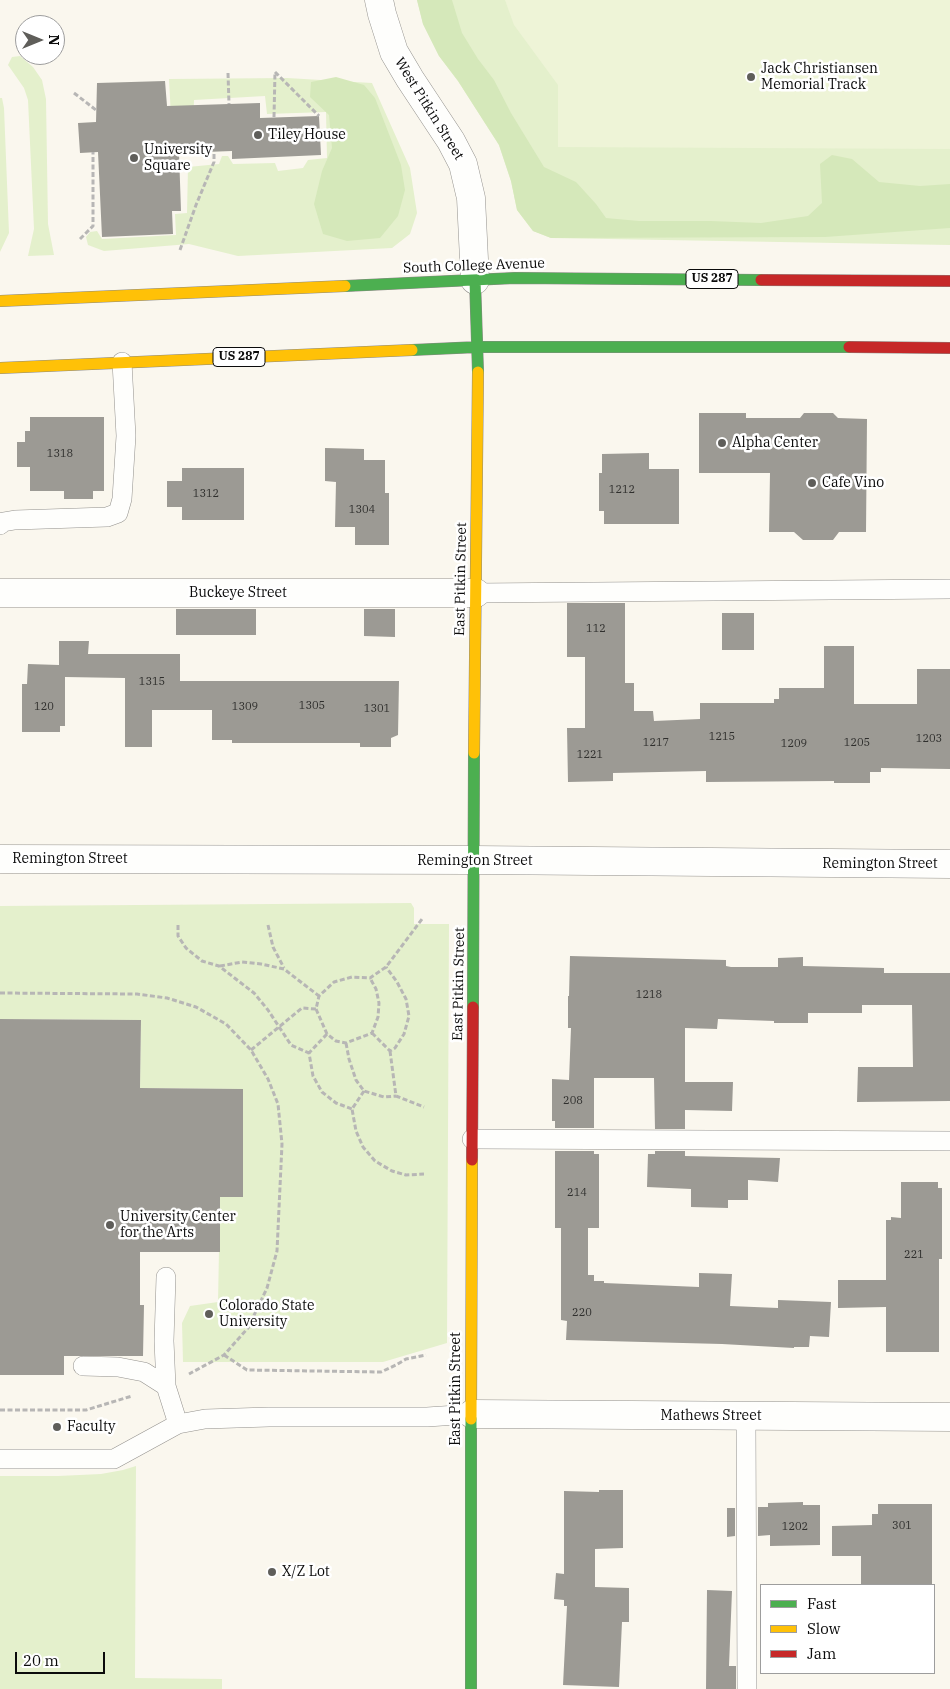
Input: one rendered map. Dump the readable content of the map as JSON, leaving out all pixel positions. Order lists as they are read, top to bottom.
{
  "streets": {
    "main road": ["South College Avenue", "US 287", "East Pitkin Street"],
    "street": [
      "West Pitkin Street",
      "Buckeye Street",
      "Remington Street",
      "Mathews Street"
    ]
  },
  "crossings": [
    ["West Pitkin Street", "South College Avenue"],
    ["West Pitkin Street", "East Pitkin Street"],
    ["South College Avenue", "East Pitkin Street"],
    ["US 287", "East Pitkin Street"],
    ["East Pitkin Street", "Buckeye Street"],
    ["East Pitkin Street", "Remington Street"],
    ["East Pitkin Street", "Mathews Street"]
  ],
  "places": [
    "Jack Christiansen Memorial Track",
    "Tiley House",
    "University Square",
    "Alpha Center",
    "Cafe Vino",
    "University Center for the Arts",
    "Colorado State University",
    "Faculty",
    "X/Z Lot"
  ],
  "house_numbers": [
    "1318",
    "1212",
    "1312",
    "1304",
    "112",
    "1315",
    "1305",
    "120",
    "1309",
    "1301",
    "1215",
    "1203",
    "1217",
    "1205",
    "1209",
    "1221",
    "1218",
    "208",
    "214",
    "221",
    "220",
    "301",
    "1202"
  ],
  "legend": ["Fast", "Slow", "Jam"],
  "scale_bar": "20 m",
  "north": "right"
}
